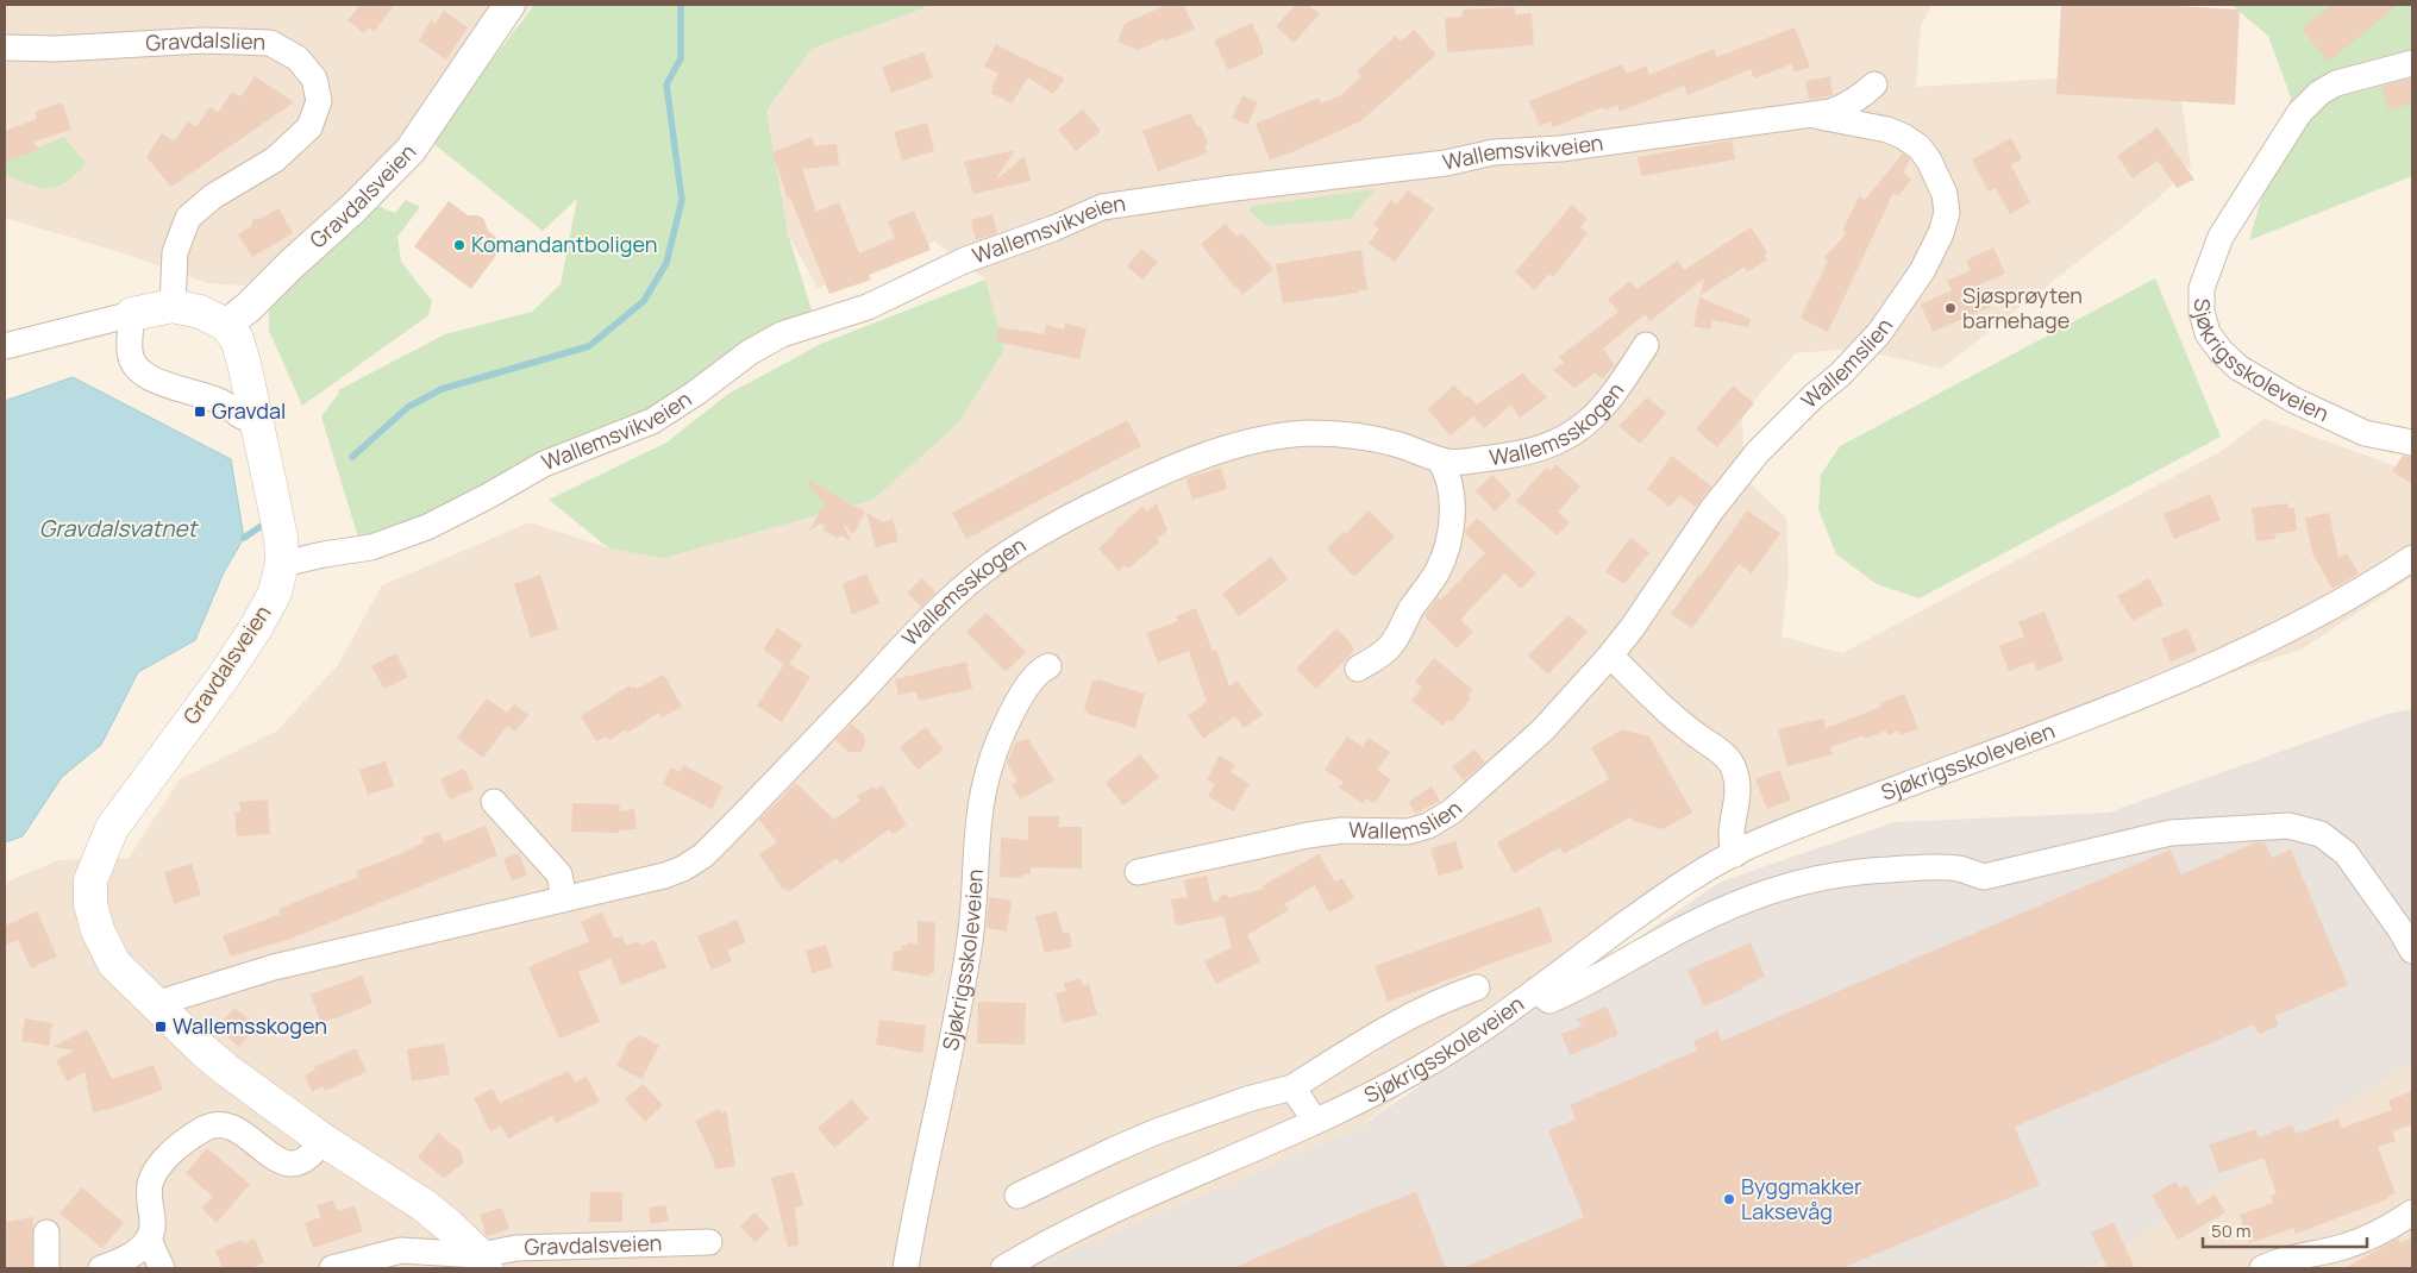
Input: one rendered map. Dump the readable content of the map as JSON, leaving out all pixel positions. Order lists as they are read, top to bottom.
{
  "streets": {
    "main road": ["Gravdalsveien"],
    "street": [
      "Gravdalslien",
      "Wallemsvikveien",
      "Sjøkrigsskoleveien",
      "Wallemslien",
      "Wallemsskogen"
    ]
  },
  "crossings": [
    ["Wallemsvikveien", "Gravdalsveien"],
    ["Wallemsvikveien", "Wallemslien"],
    ["Gravdalsveien", "Wallemsskogen"]
  ],
  "water": ["Gravdalsvatnet"],
  "places": {
    "other": ["Komandantboligen", "Sjøsprøyten barnehage", "Byggmakker Laksevåg"],
    "transit": ["Gravdal", "Wallemsskogen"]
  },
  "scale_bar": "50 m"
}
